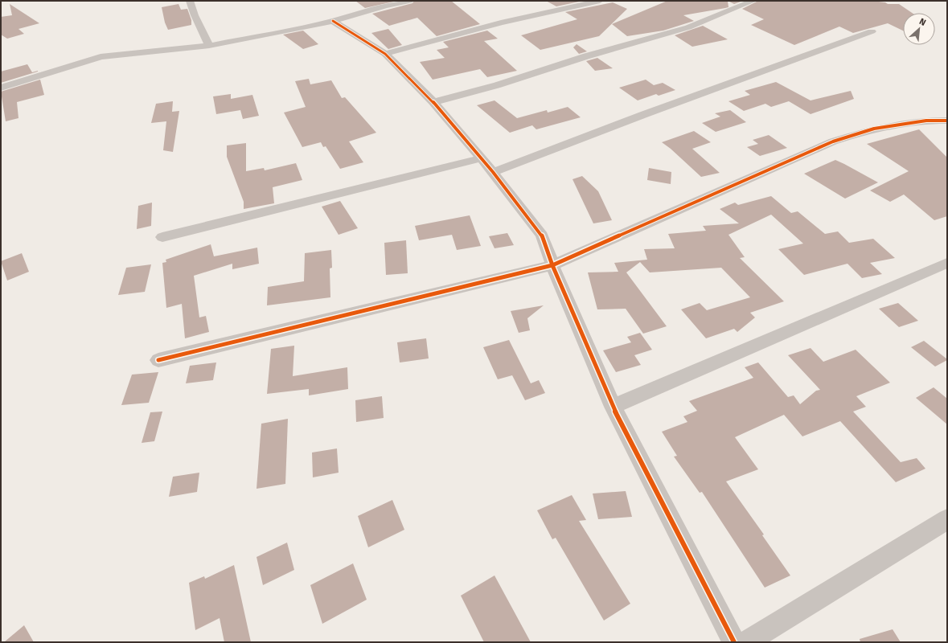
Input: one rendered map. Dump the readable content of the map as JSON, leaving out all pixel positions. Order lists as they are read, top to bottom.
{
  "north": "top right"
}
